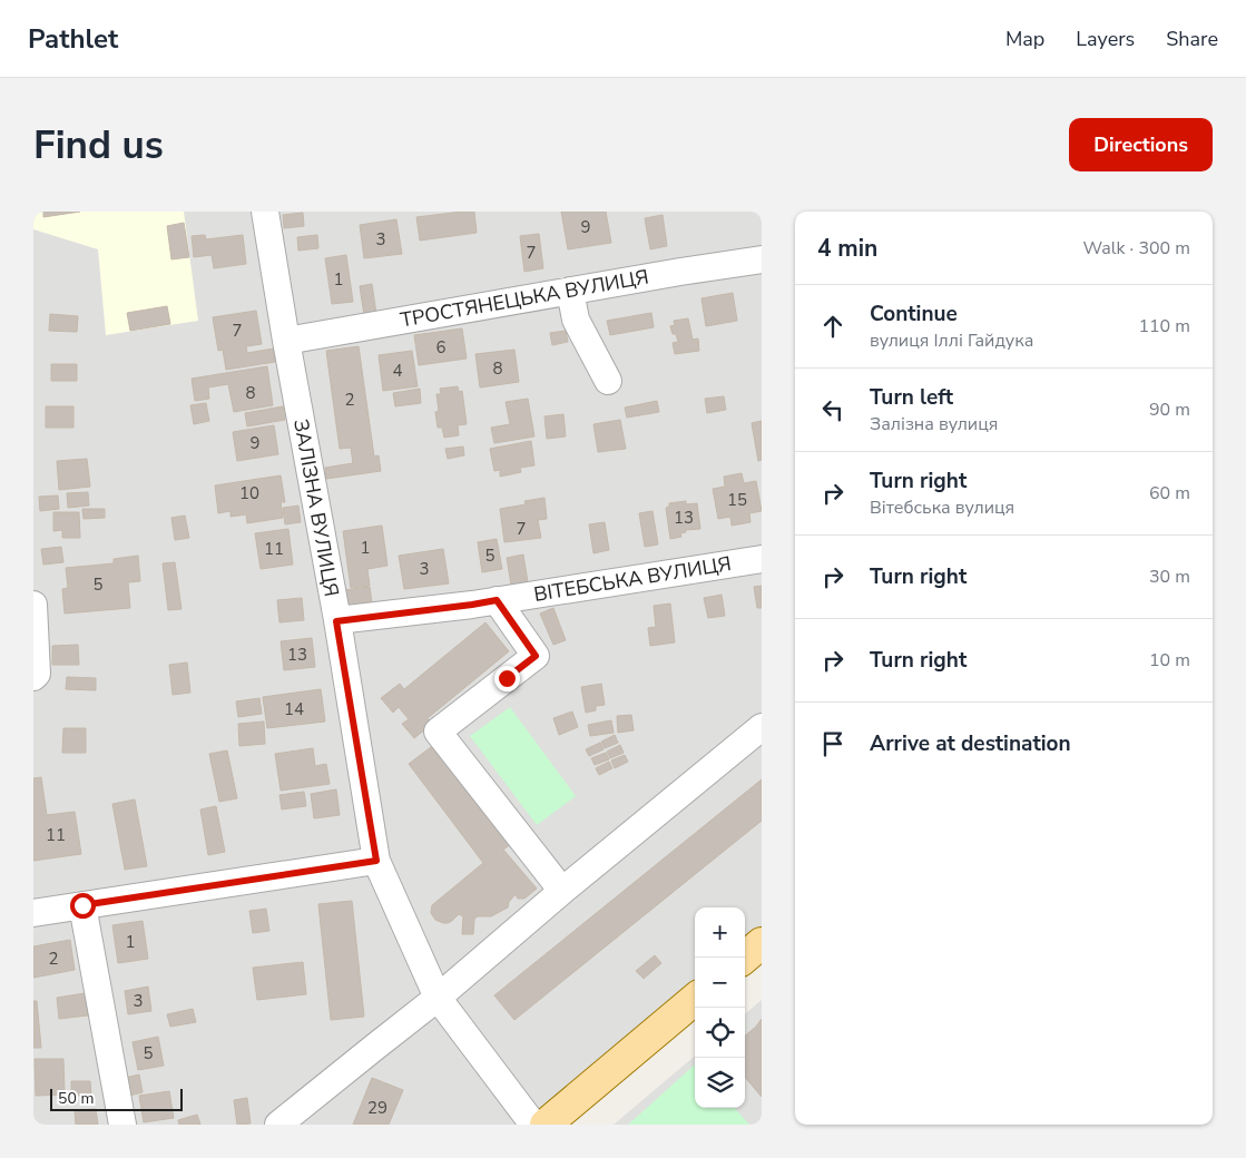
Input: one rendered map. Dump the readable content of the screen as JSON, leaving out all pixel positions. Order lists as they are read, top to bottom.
{
  "streets": {
    "street": ["ТРОСТЯНЕЦЬКА ВУЛИЦЯ", "ЗАЛІЗНА ВУЛИЦЯ", "ВІТЕБСЬКА ВУЛИЦЯ"]
  },
  "crossings": [
    ["ТРОСТЯНЕЦЬКА ВУЛИЦЯ", "ЗАЛІЗНА ВУЛИЦЯ"],
    ["ЗАЛІЗНА ВУЛИЦЯ", "ВІТЕБСЬКА ВУЛИЦЯ"]
  ],
  "house_numbers": [
    "9",
    "3",
    "7",
    "1",
    "7",
    "6",
    "8",
    "4",
    "8",
    "2",
    "9",
    "10",
    "15",
    "13",
    "7",
    "1",
    "11",
    "5",
    "3",
    "5",
    "13",
    "14",
    "11",
    "1",
    "2",
    "3",
    "5",
    "29"
  ],
  "scale_bar": "50 m",
  "page": {
    "header": "Pathlet",
    "nav": ["Map", "Layers", "Share"],
    "buttons": "Directions",
    "title": "Find us",
    "heading": ["4 min", "Walk · 300 m"],
    "list": [
      ["Continue", "вулиця Іллі Гайдука", "110 m"],
      ["Turn left", "Залізна вулиця", "90 m"],
      ["Turn right", "Вітебська вулиця", "60 m"],
      ["Turn right", "30 m"],
      ["Turn right", "10 m"],
      "Arrive at destination"
    ],
    "map_buttons": ["+", "−"],
    "scale": "50 m"
  }
}
